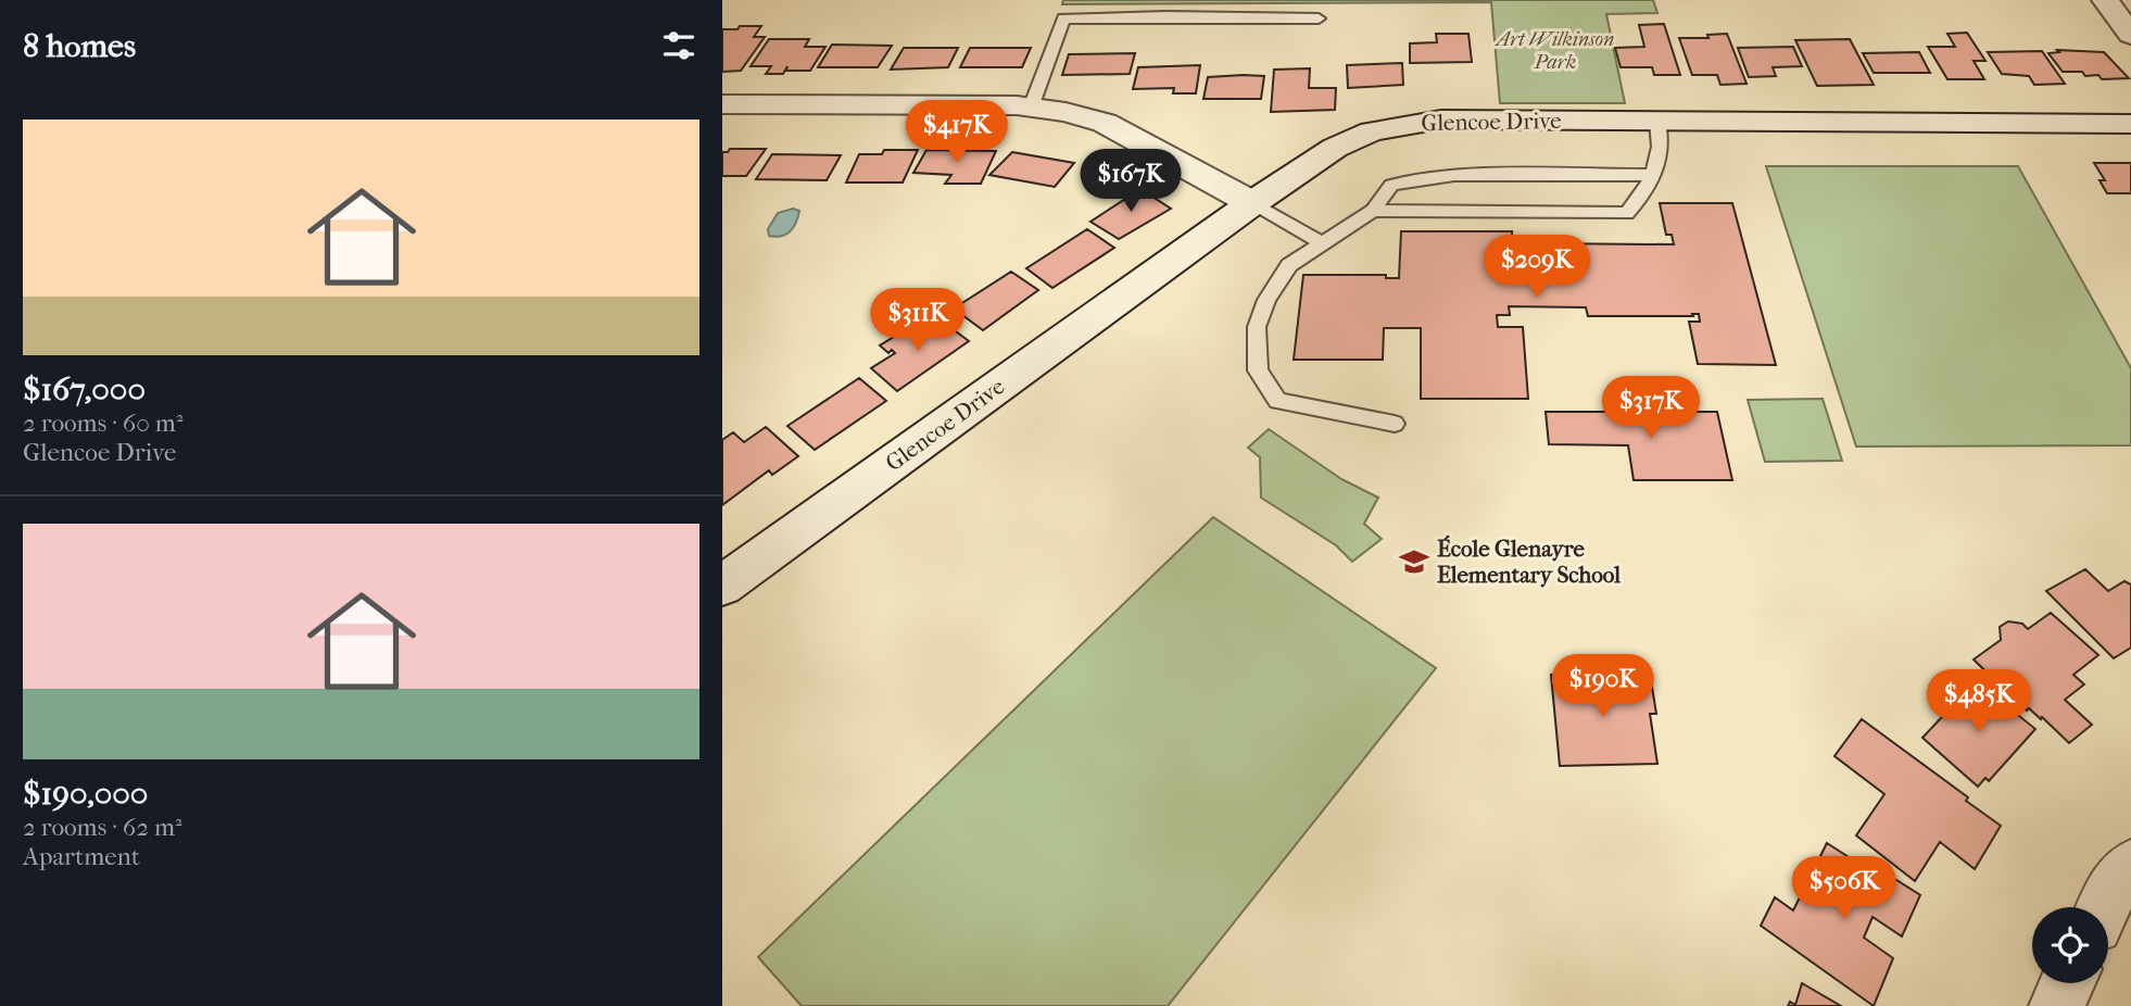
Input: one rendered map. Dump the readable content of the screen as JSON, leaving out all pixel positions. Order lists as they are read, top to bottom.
{
  "streets": {
    "street": ["Glencoe Drive"]
  },
  "parks": ["Art Wilkinson Park"],
  "places": {
    "school or university": ["École Glenayre Elementary School"]
  },
  "page": {
    "heading": "8 homes",
    "list": [
      {
        "name": "$167,000",
        "note": "2 rooms · 60 m² · Glencoe Drive"
      },
      {
        "name": "$190,000",
        "note": "2 rooms · 62 m² · Apartment"
      }
    ],
    "price": [
      "$417K",
      "$167K",
      "$209K",
      "$311K",
      "$317K",
      "$190K",
      "$485K",
      "$506K"
    ]
  }
}
